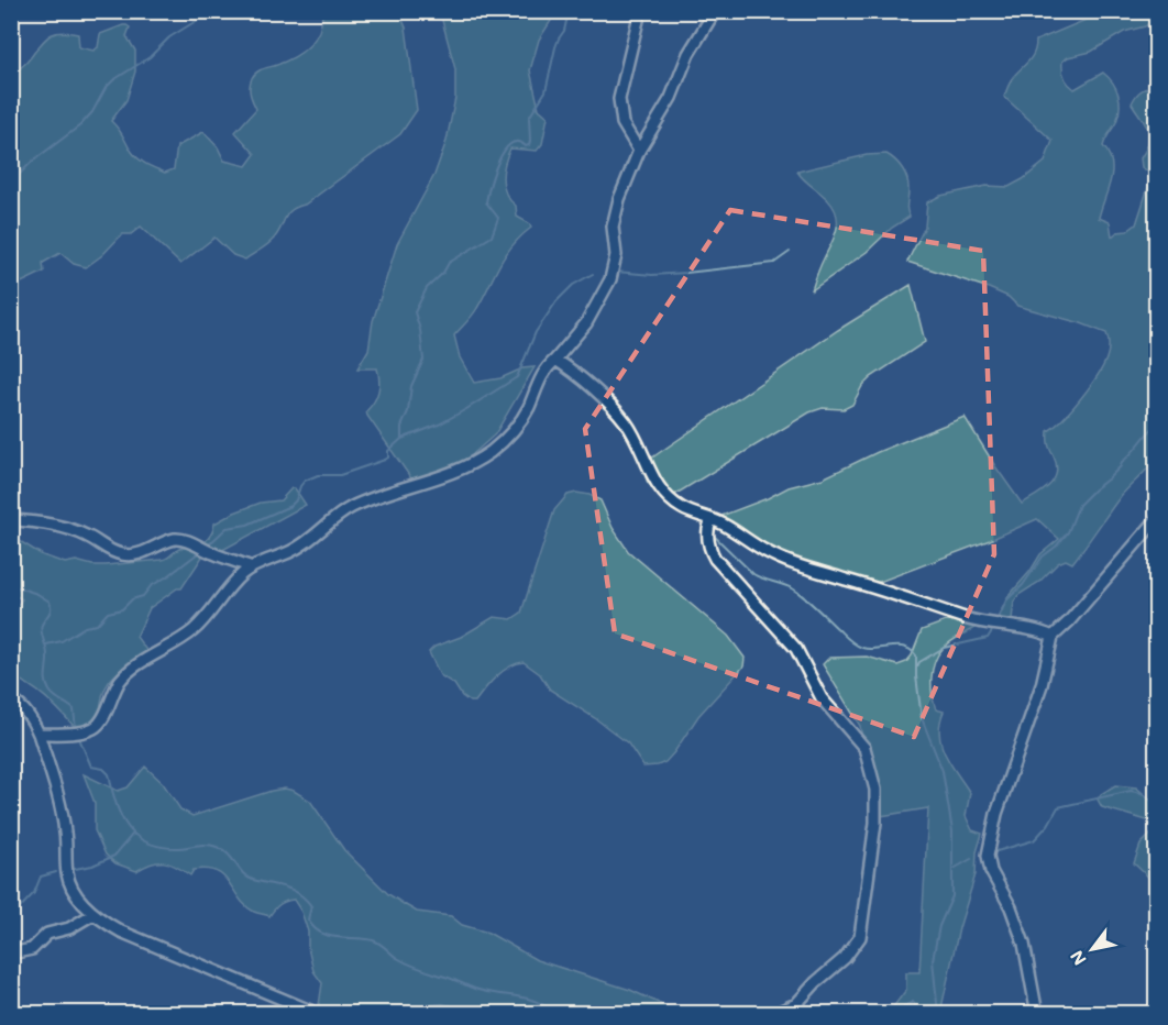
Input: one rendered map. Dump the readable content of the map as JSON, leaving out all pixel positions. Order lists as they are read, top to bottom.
{
  "north": "bottom left"
}
